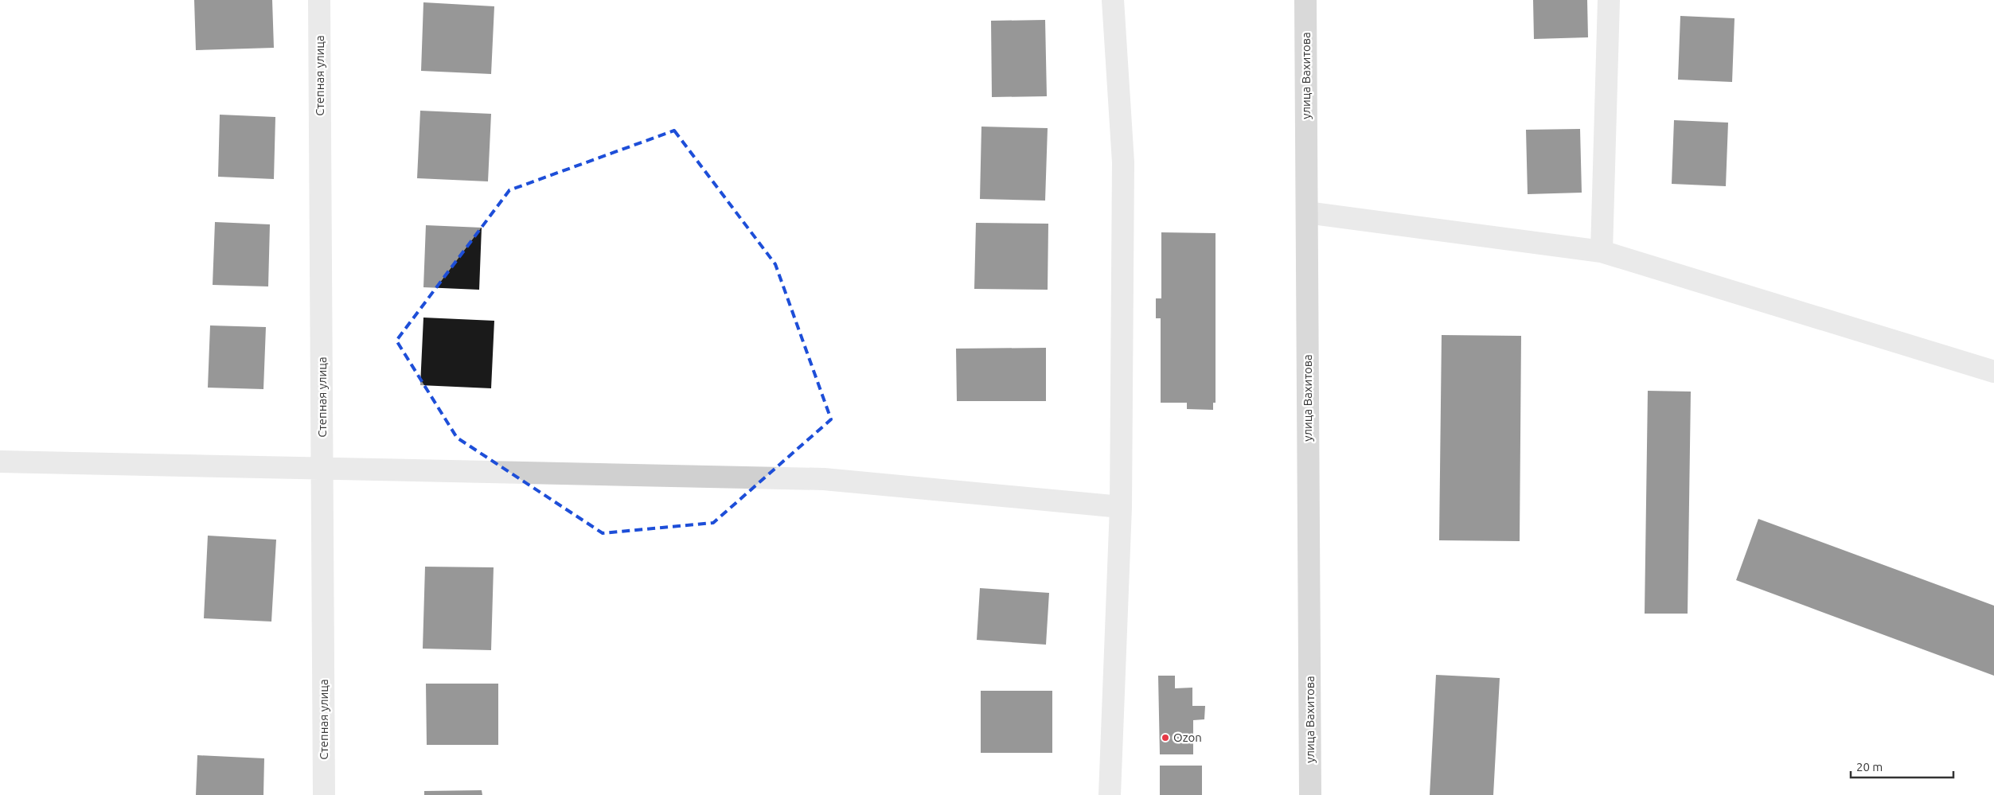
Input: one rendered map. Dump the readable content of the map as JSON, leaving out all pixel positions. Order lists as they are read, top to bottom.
{
  "streets": {
    "main road": ["улица Вахитова"],
    "street": ["Степная улица"]
  },
  "places": ["Ozon"],
  "scale_bar": "20 m"
}
